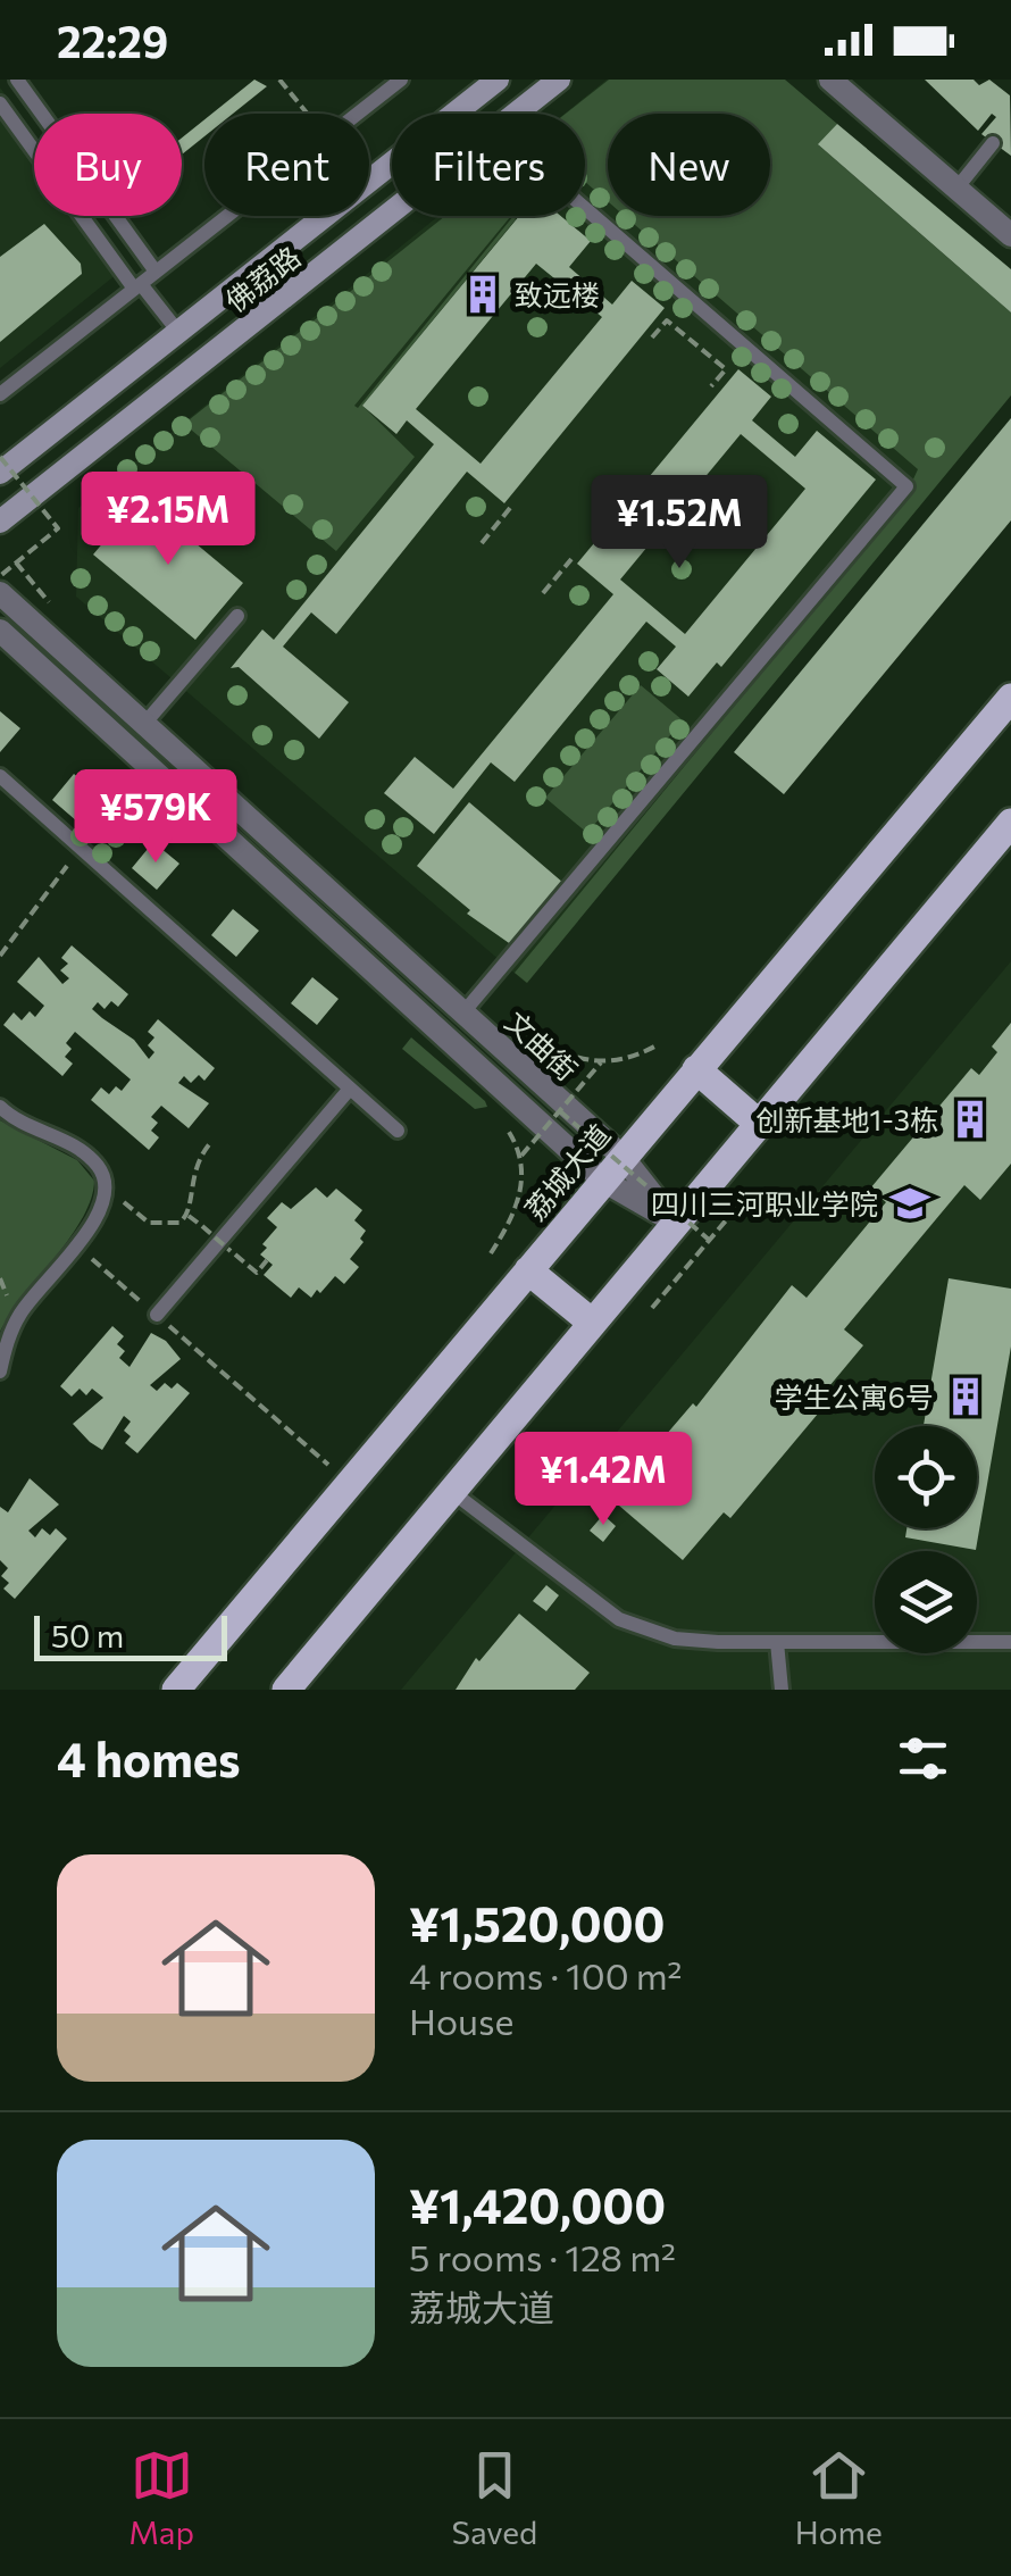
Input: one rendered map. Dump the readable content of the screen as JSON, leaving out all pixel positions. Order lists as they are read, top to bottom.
{
  "streets": {
    "main road": ["佛荔路", "荔城大道"],
    "street": ["文曲街"]
  },
  "crossings": [
    ["文曲街", "荔城大道"]
  ],
  "places": {
    "building": ["致远楼", "创新基地1-3栋", "学生公寓6号"],
    "school or university": ["四川三河职业学院"]
  },
  "scale_bar": "50 m",
  "page": {
    "status": "22:29",
    "chip": [
      "Buy",
      "Rent",
      "Filters",
      "New"
    ],
    "price": [
      "¥2.15M",
      "¥1.52M",
      "¥579K",
      "¥1.42M"
    ],
    "scale": "50 m",
    "heading": "4 homes",
    "list": [
      {
        "name": "¥1,520,000",
        "note": "4 rooms · 100 m² · House"
      },
      {
        "name": "¥1,420,000",
        "note": "5 rooms · 128 m² · 荔城大道"
      }
    ],
    "tabs": ["Map", "Saved", "Home"]
  }
}
